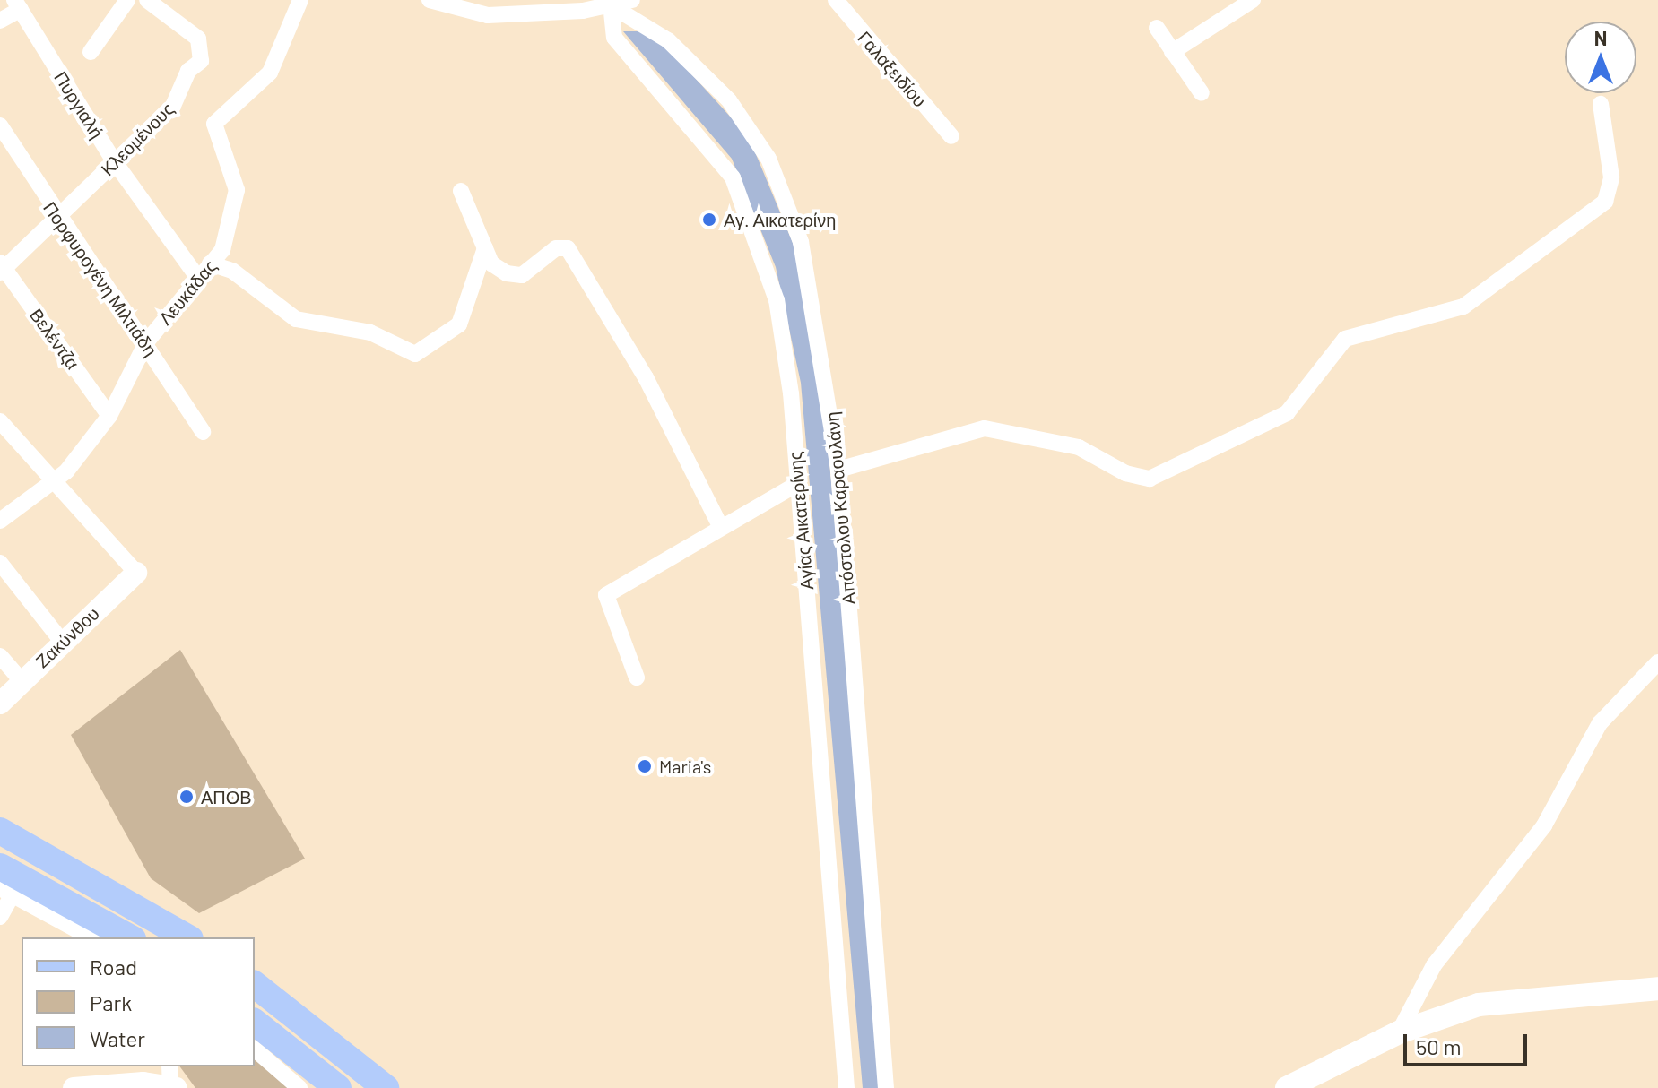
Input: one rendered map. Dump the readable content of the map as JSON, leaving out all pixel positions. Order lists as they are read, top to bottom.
{
  "streets": {
    "street": [
      "Γαλαξειδίου",
      "Πυργιαλή",
      "Κλεομένους",
      "Πορφυρογένη Μιλτιάδη",
      "Λευκάδας",
      "Βελέντζα",
      "Απόστολου Καραουλάνη",
      "Αγίας Αικατερίνης",
      "Ζακύνθου"
    ]
  },
  "crossings": [
    ["Πυργιαλή", "Κλεομένους"],
    ["Πυργιαλή", "Λευκάδας"],
    ["Κλεομένους", "Πορφυρογένη Μιλτιάδη"],
    ["Κλεομένους", "Βελέντζα"],
    ["Πορφυρογένη Μιλτιάδη", "Λευκάδας"],
    ["Λευκάδας", "Βελέντζα"],
    ["Απόστολου Καραουλάνη", "Αγίας Αικατερίνης"]
  ],
  "places": ["Αγ. Αικατερίνη", "Maria's", "ΑΠΟΒ"],
  "legend": ["Road", "Park", "Water"],
  "scale_bar": "50 m",
  "north": "top"
}
